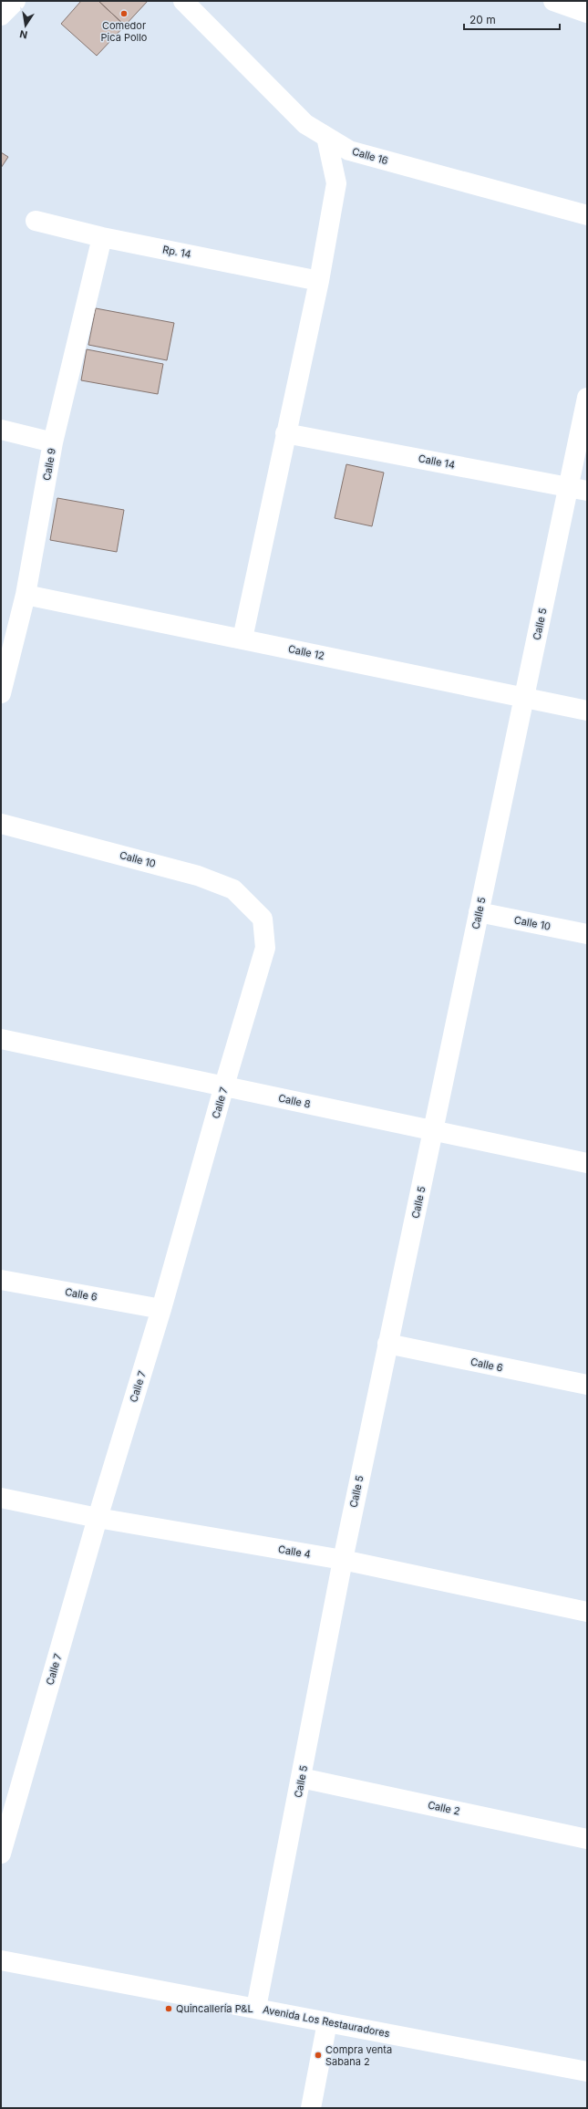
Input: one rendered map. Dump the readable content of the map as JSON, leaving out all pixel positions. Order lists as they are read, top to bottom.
{
  "streets": {
    "street": [
      "Calle 16",
      "Rp. 14",
      "Calle 14",
      "Calle 9",
      "Calle 5",
      "Calle 12",
      "Calle 10",
      "Calle 8",
      "Calle 7",
      "Calle 6",
      "Calle 4",
      "Calle 2",
      "Avenida Los Restauradores"
    ]
  },
  "crossings": [
    ["Rp. 14", "Calle 9"],
    ["Calle 14", "Calle 5"],
    ["Calle 9", "Calle 12"],
    ["Calle 5", "Calle 12"],
    ["Calle 5", "Calle 10"],
    ["Calle 5", "Calle 8"],
    ["Calle 5", "Calle 6"],
    ["Calle 5", "Calle 4"],
    ["Calle 5", "Calle 2"],
    ["Calle 5", "Avenida Los Restauradores"],
    ["Calle 10", "Calle 7"],
    ["Calle 8", "Calle 7"],
    ["Calle 7", "Calle 6"],
    ["Calle 7", "Calle 4"]
  ],
  "places": ["Comedor Pica Pollo", "Quincallería P&L", "Compra venta Sabana 2"],
  "scale_bar": "20 m",
  "north": "bottom"
}
